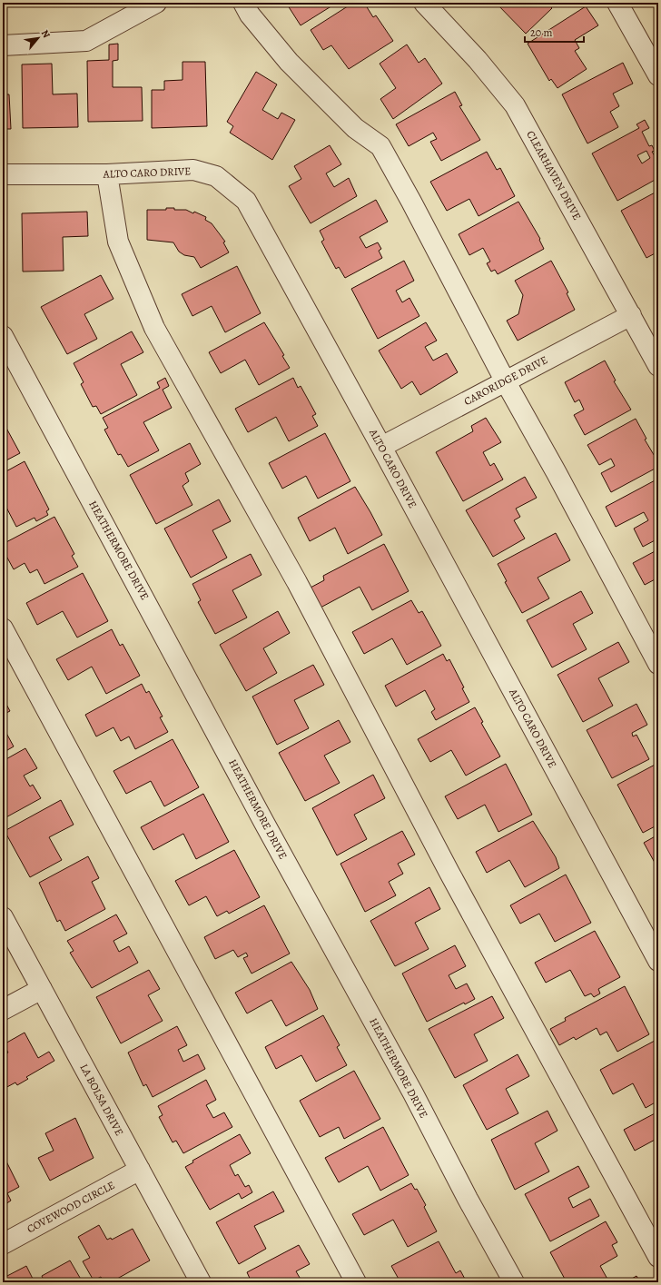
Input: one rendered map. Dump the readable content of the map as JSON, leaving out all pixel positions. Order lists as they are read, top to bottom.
{
  "streets": {
    "street": [
      "ALTO CARO DRIVE",
      "CLEARHAVEN DRIVE",
      "CARORIDGE DRIVE",
      "HEATHERMORE DRIVE",
      "LA BOLSA DRIVE",
      "COVEWOOD CIRCLE"
    ]
  },
  "crossings": [
    ["ALTO CARO DRIVE", "CARORIDGE DRIVE"],
    ["CLEARHAVEN DRIVE", "CARORIDGE DRIVE"],
    ["LA BOLSA DRIVE", "COVEWOOD CIRCLE"]
  ],
  "scale_bar": "20 m",
  "north": "top right"
}
